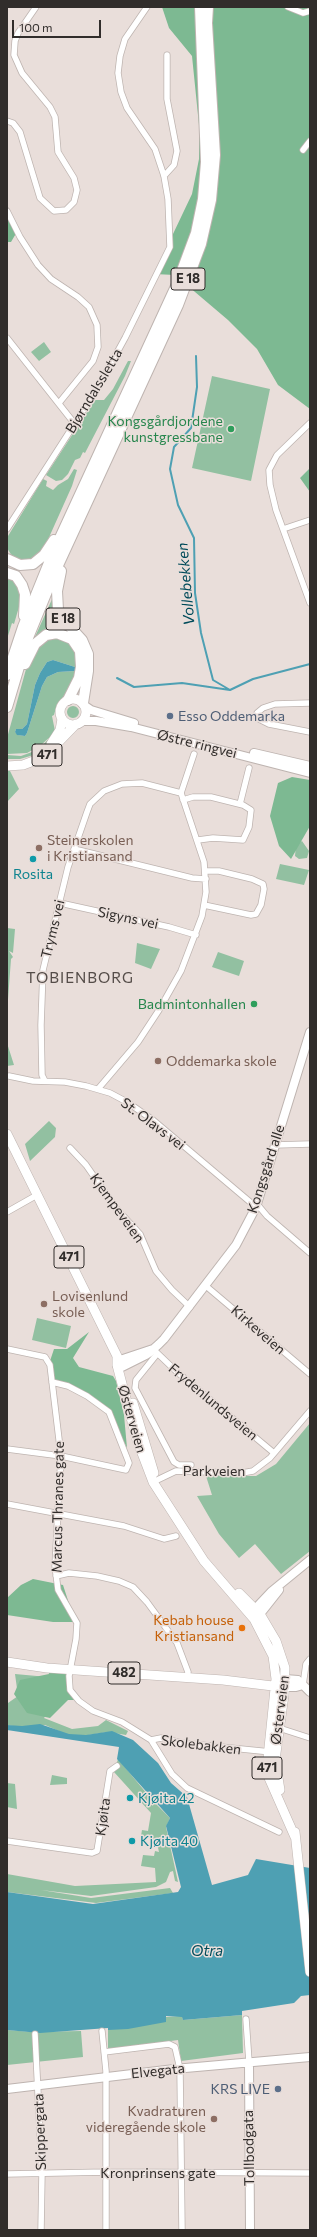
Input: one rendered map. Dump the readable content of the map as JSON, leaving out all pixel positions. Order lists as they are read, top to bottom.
{
  "streets": {
    "highway": ["E 18"],
    "main road": [
      "Østre ringvei",
      "471",
      "Kongsgård alle",
      "Østerveien",
      "482",
      "Elvegata",
      "Tollbodgata"
    ],
    "street": [
      "Bjørndalssletta",
      "Sigyns vei",
      "Tryms vei",
      "St. Olavs vei",
      "Kjempeveien",
      "Kirkeveien",
      "Frydenlundsveien",
      "Parkveien",
      "Marcus Thranes gate",
      "Skolebakken",
      "Kjøita",
      "Skippergata",
      "Kronprinsens gate"
    ]
  },
  "crossings": [
    ["E 18", "Østre ringvei"],
    ["E 18", "471"],
    ["Østre ringvei", "471"],
    ["Sigyns vei", "Tryms vei"],
    ["Tryms vei", "St. Olavs vei"],
    ["St. Olavs vei", "Kongsgård alle"],
    ["Kongsgård alle", "Kjempeveien"],
    ["Kongsgård alle", "Kirkeveien"],
    ["Kongsgård alle", "Frydenlundsveien"],
    ["Kongsgård alle", "Østerveien"],
    ["Frydenlundsveien", "Østerveien"],
    ["Frydenlundsveien", "Parkveien"],
    ["Østerveien", "Parkveien"],
    ["Østerveien", "482"],
    ["Østerveien", "Skolebakken"],
    ["Marcus Thranes gate", "482"],
    ["Marcus Thranes gate", "Skolebakken"],
    ["Elvegata", "Skippergata"],
    ["Elvegata", "Tollbodgata"],
    ["Skippergata", "Kronprinsens gate"],
    ["Tollbodgata", "Kronprinsens gate"]
  ],
  "districts": ["TOBIENBORG"],
  "water": ["Vollebekken", "Otra"],
  "places": [
    "Kongsgårdjordene kunstgressbane",
    "Esso Oddemarka",
    "Steinerskolen i Kristiansand",
    "Rosita",
    "Badmintonhallen",
    "Oddemarka skole",
    "Lovisenlund skole",
    "Kebab house Kristiansand",
    "Kjøita 42",
    "Kjøita 40",
    "KRS LIVE",
    "Kvadraturen videregående skole"
  ],
  "scale_bar": "100 m"
}
